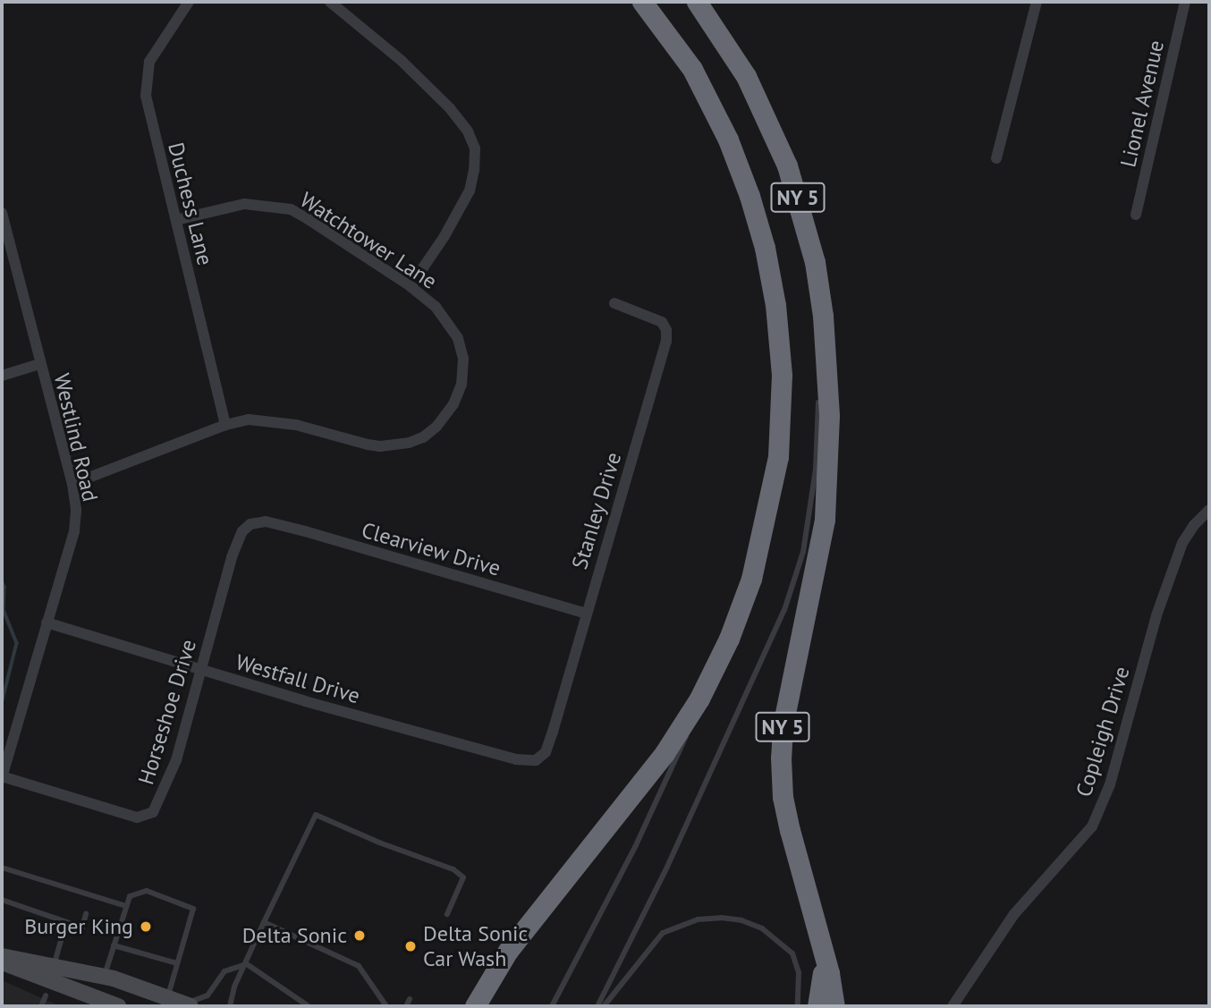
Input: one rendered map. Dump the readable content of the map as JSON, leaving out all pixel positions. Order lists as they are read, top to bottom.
{
  "streets": {
    "highway": ["NY 5"],
    "street": [
      "Lionel Avenue",
      "Duchess Lane",
      "Watchtower Lane",
      "Westlind Road",
      "Stanley Drive",
      "Clearview Drive",
      "Westfall Drive",
      "Horseshoe Drive",
      "Copleigh Drive"
    ]
  },
  "crossings": [
    ["Duchess Lane", "Watchtower Lane"],
    ["Watchtower Lane", "Westlind Road"],
    ["Westlind Road", "Westfall Drive"],
    ["Westlind Road", "Horseshoe Drive"],
    ["Stanley Drive", "Clearview Drive"],
    ["Stanley Drive", "Westfall Drive"],
    ["Clearview Drive", "Horseshoe Drive"],
    ["Westfall Drive", "Horseshoe Drive"]
  ],
  "places": ["Burger King", "Delta Sonic", "Delta Sonic Car Wash"]
}
